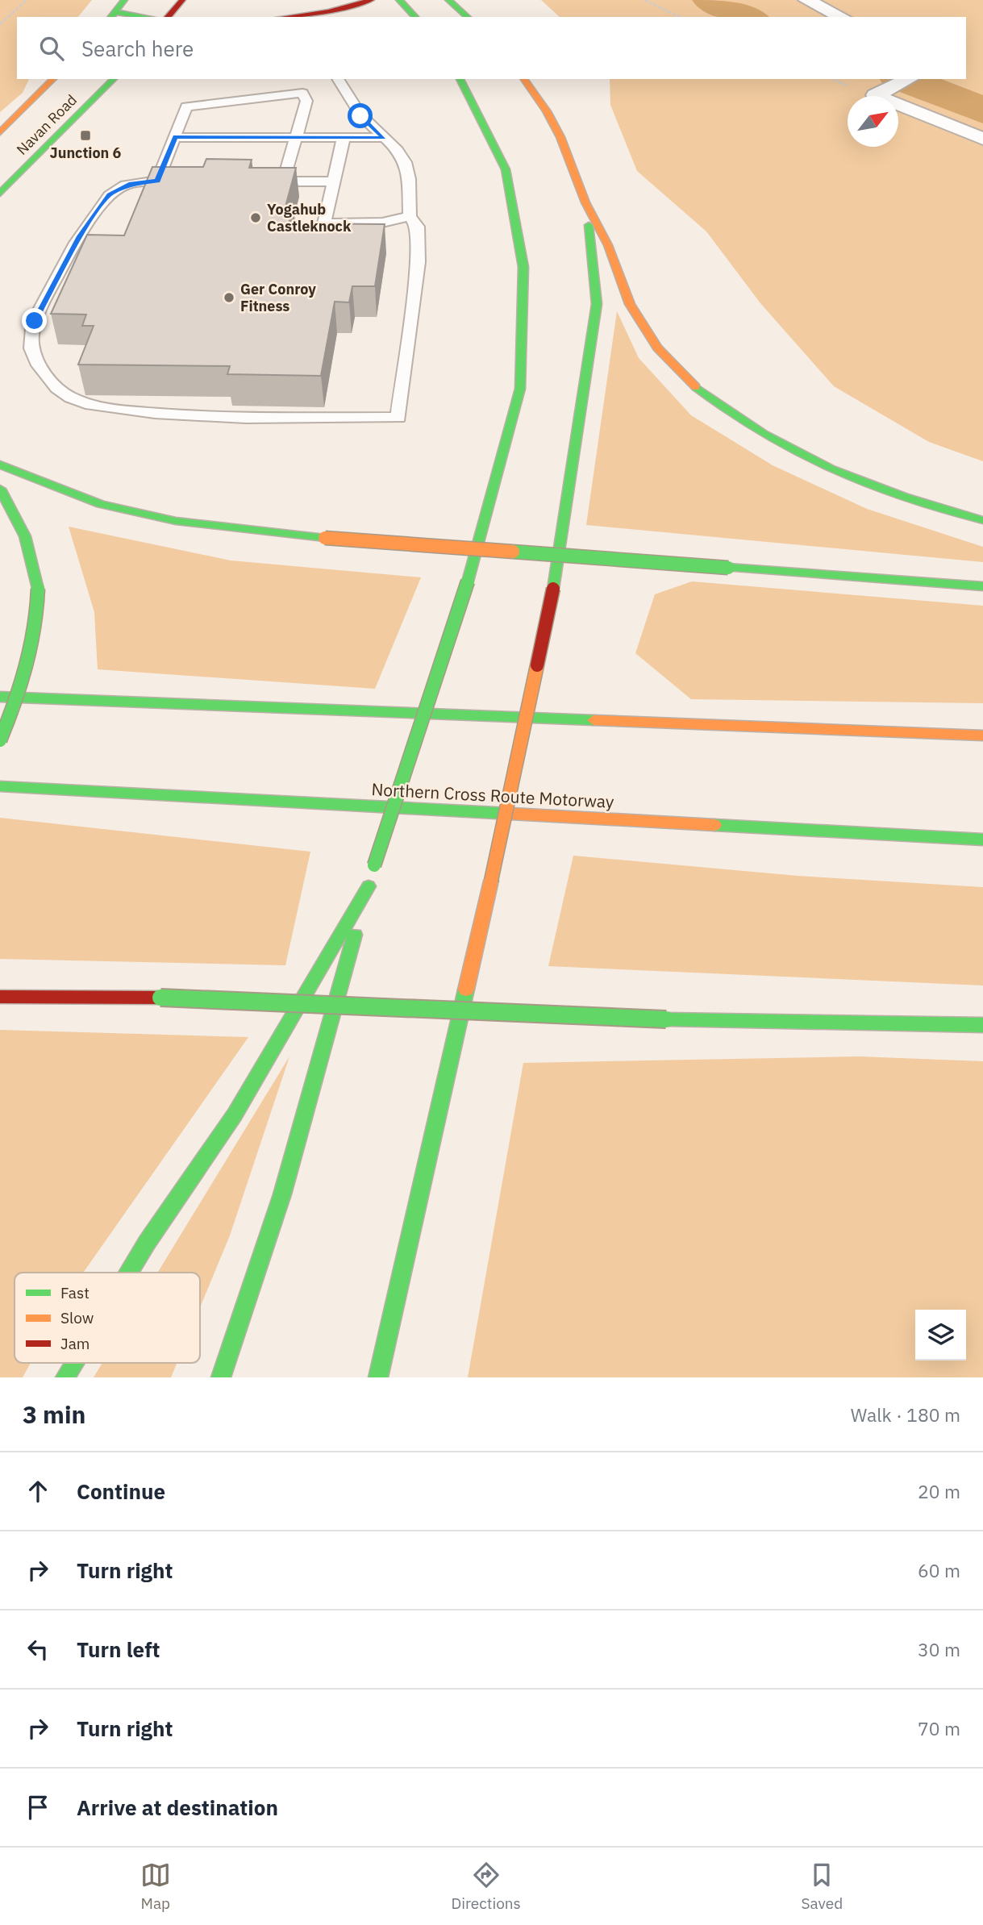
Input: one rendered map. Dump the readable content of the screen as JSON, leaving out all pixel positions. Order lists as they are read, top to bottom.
{
  "streets": {
    "main road": ["Navan Road", "Northern Cross Route Motorway"]
  },
  "places": {
    "transit": ["Junction 6"],
    "other": ["Yogahub Castleknock", "Ger Conroy Fitness"]
  },
  "legend": ["Fast", "Slow", "Jam"],
  "north": "top right",
  "page": {
    "search": "Search here",
    "heading": ["3 min", "Walk · 180 m"],
    "list": [
      ["Continue", "20 m"],
      ["Turn right", "60 m"],
      ["Turn left", "30 m"],
      ["Turn right", "70 m"],
      "Arrive at destination"
    ],
    "nav": ["Map", "Directions", "Saved"]
  }
}
